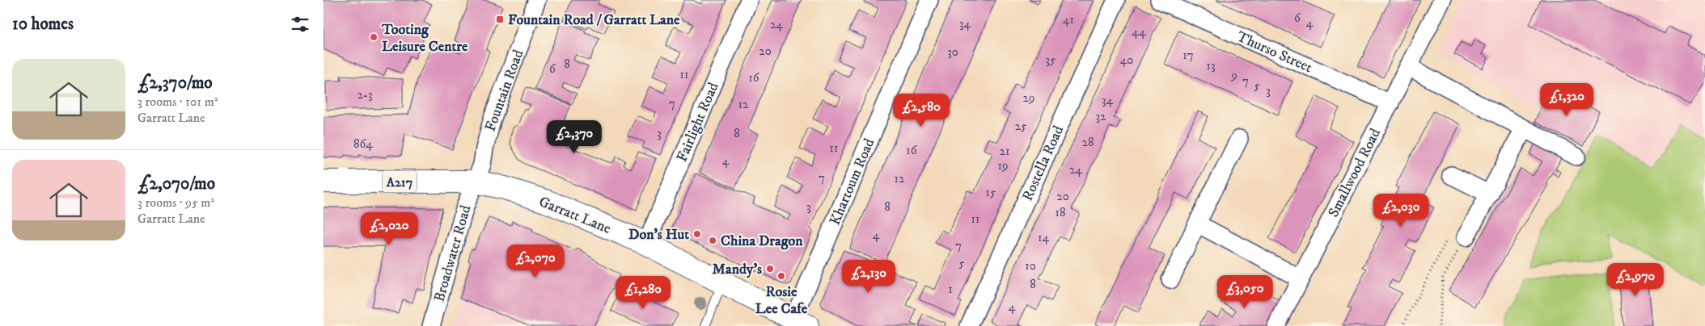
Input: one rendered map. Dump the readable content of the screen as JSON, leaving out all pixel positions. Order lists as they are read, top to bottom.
{
  "streets": {
    "main road": ["A217", "Garratt Lane"],
    "street": [
      "Thurso Street",
      "Fountain Road",
      "Fairlight Road",
      "Rostella Road",
      "Smallwood Road",
      "Khartoum Road",
      "Broadwater Road"
    ]
  },
  "crossings": [
    ["Thurso Street", "Smallwood Road"],
    ["Fountain Road", "Garratt Lane"],
    ["Fountain Road", "Broadwater Road"],
    ["Fairlight Road", "Garratt Lane"],
    ["Khartoum Road", "Garratt Lane"],
    ["Garratt Lane", "Broadwater Road"]
  ],
  "places": {
    "transit": ["Fountain Road / Garratt Lane"],
    "other": [
      "Tooting Leisure Centre",
      "Don’s Hut",
      "China Dragon",
      "Mandy’s",
      "Rosie Lee Cafe"
    ]
  },
  "house_numbers": [
    "6",
    "41",
    "4",
    "34",
    "24",
    "44",
    "20",
    "30",
    "17",
    "35",
    "40",
    "8",
    "13",
    "6",
    "11",
    "9",
    "16",
    "7",
    "5",
    "3",
    "2-3",
    "29",
    "34",
    "7",
    "12",
    "32",
    "25",
    "3",
    "8",
    "28",
    "864",
    "11",
    "16",
    "21",
    "4",
    "19",
    "24",
    "7",
    "12",
    "15",
    "20",
    "3",
    "8",
    "18",
    "11",
    "4",
    "14",
    "7",
    "5",
    "10",
    "8",
    "1",
    "4"
  ],
  "page": {
    "heading": "10 homes",
    "list": [
      {
        "name": "£2,370/mo",
        "note": "3 rooms · 101 m² · Garratt Lane"
      },
      {
        "name": "£2,070/mo",
        "note": "3 rooms · 95 m² · Garratt Lane"
      }
    ],
    "price": [
      "£1,320",
      "£2,580",
      "£2,370",
      "£2,030",
      "£2,020",
      "£2,070",
      "£2,130",
      "£2,970",
      "£3,050",
      "£1,280"
    ]
  }
}
